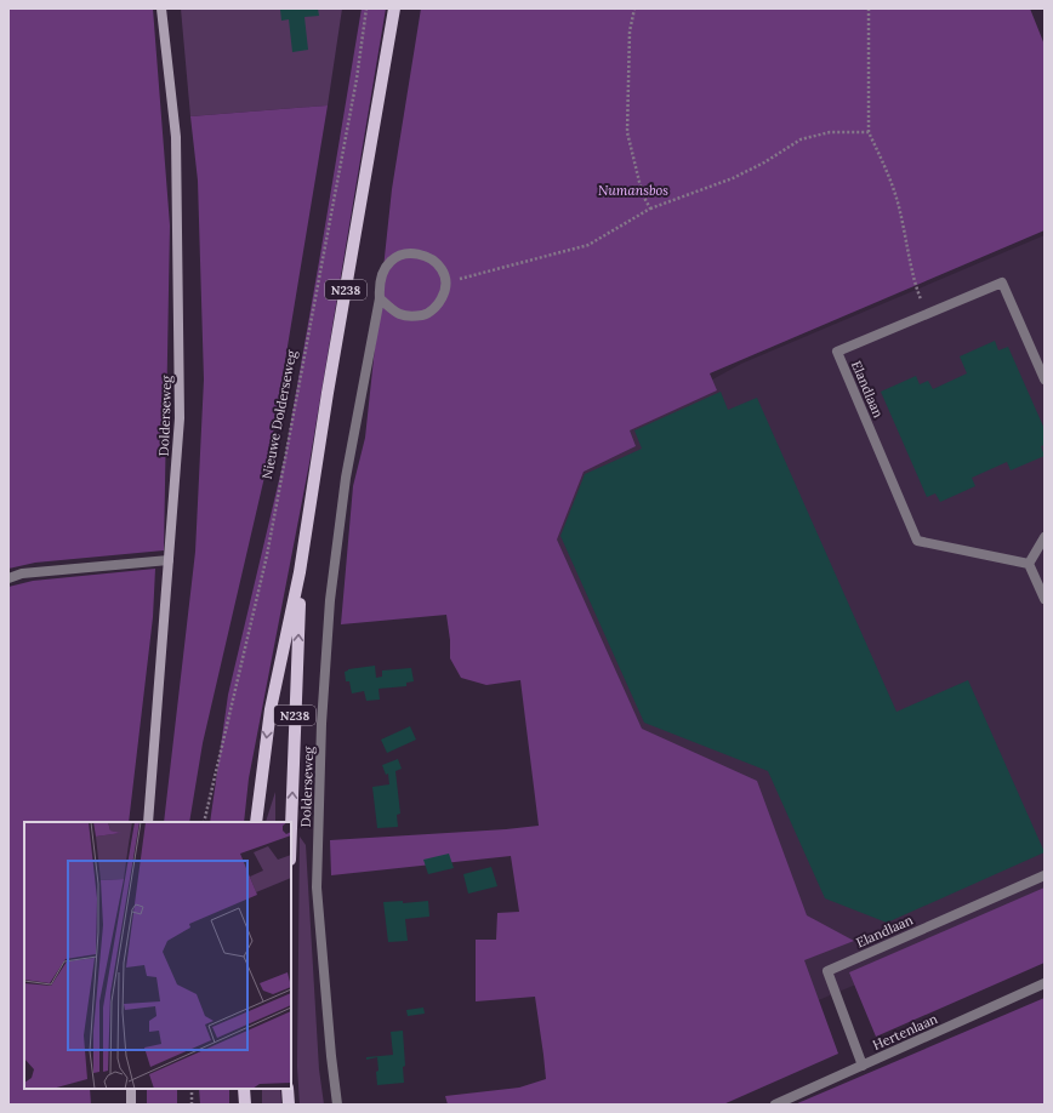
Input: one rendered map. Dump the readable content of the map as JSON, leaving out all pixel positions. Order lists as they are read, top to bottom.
{
  "streets": {
    "main road": ["N238", "Dolderseweg"],
    "street": ["Elandlaan", "Hertenlaan"],
    "path": ["Nieuwe Dolderseweg"]
  },
  "crossings": [
    ["Elandlaan", "Hertenlaan"]
  ],
  "parks": ["Numansbos"]
}
